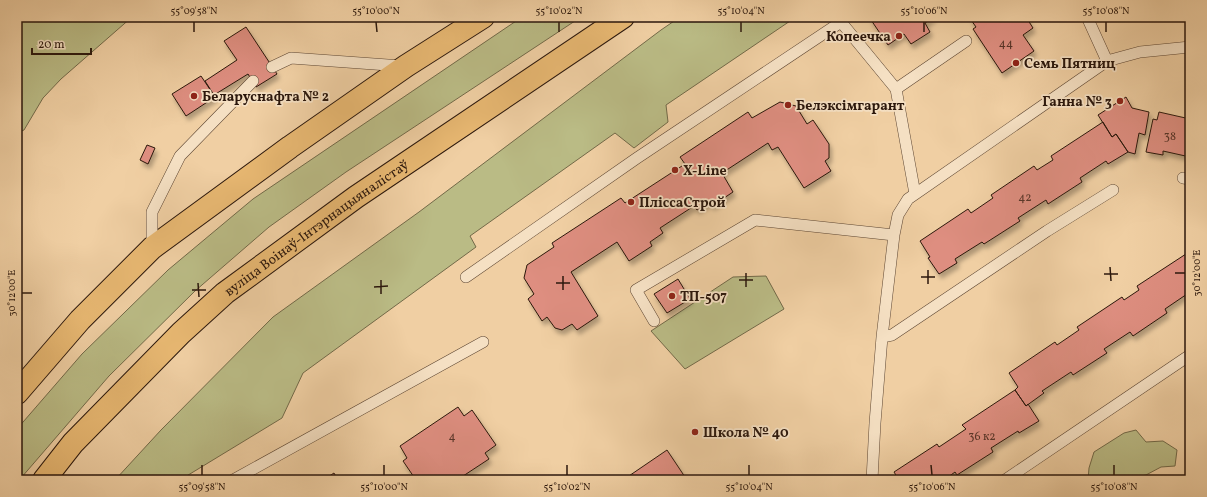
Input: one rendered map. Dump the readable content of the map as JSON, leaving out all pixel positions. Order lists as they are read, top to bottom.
{
  "streets": {
    "main road": ["вуліца Воінаў-Інтэрнацыяналістаў"]
  },
  "places": [
    "Копеечка",
    "Семь Пятниц",
    "Беларуснафта № 2",
    "Ганна № 3",
    "Белэксімгарант",
    "X-Line",
    "ПліссаСтрой",
    "ТП-507",
    "Школа № 40"
  ],
  "house_numbers": [
    "44",
    "38",
    "42",
    "4",
    "36 к2"
  ],
  "scale_bar": "20 m",
  "coordinates": [
    "55°09'58\"N",
    "55°10'00\"N",
    "55°10'02\"N",
    "55°10'04\"N",
    "55°10'06\"N",
    "55°10'08\"N",
    "30°12'00\"E"
  ]
}
